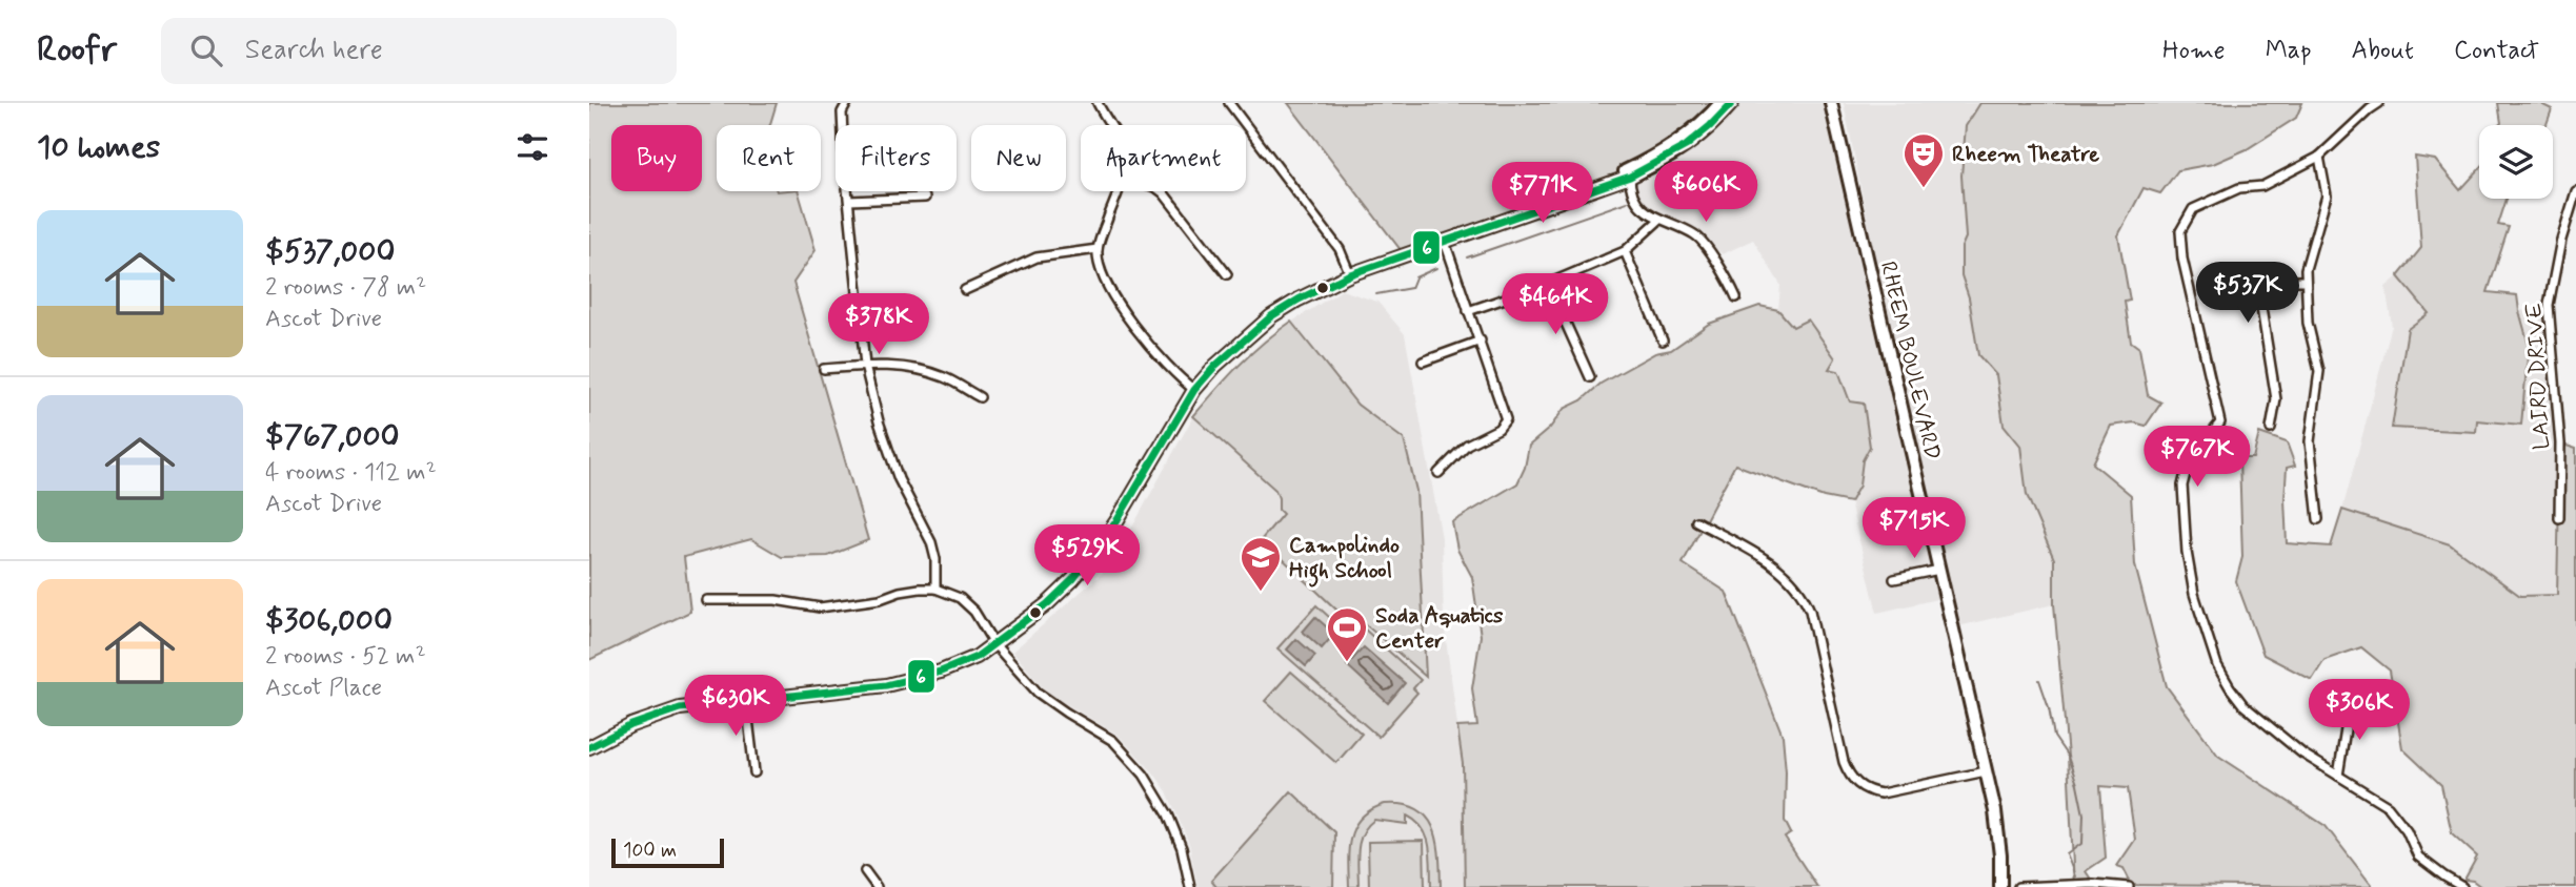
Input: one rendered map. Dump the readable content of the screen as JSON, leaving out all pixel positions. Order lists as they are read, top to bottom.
{
  "streets": {
    "main road": ["RHEEM BOULEVARD"],
    "street": ["LAIRD DRIVE"]
  },
  "places": {
    "theatre": ["Rheem Theatre"],
    "school or university": ["Campolindo High School"],
    "sports": ["Soda Aquatics Center"]
  },
  "lines": ["transit line 6"],
  "scale_bar": "100 m",
  "page": {
    "header": "Roofr",
    "search": "Search here",
    "nav": [
      "Home",
      "Map",
      "About",
      "Contact"
    ],
    "heading": "10 homes",
    "chip": [
      "Buy",
      "Rent",
      "Filters",
      "New",
      "Apartment"
    ],
    "price": [
      "$606K",
      "$771K",
      "$537K",
      "$464K",
      "$378K",
      "$767K",
      "$715K",
      "$529K",
      "$630K",
      "$306K"
    ],
    "list": [
      {
        "name": "$537,000",
        "note": "2 rooms · 78 m² · Ascot Drive"
      },
      {
        "name": "$767,000",
        "note": "4 rooms · 112 m² · Ascot Drive"
      },
      {
        "name": "$306,000",
        "note": "2 rooms · 52 m² · Ascot Place"
      }
    ],
    "scale": "100 m"
  }
}
